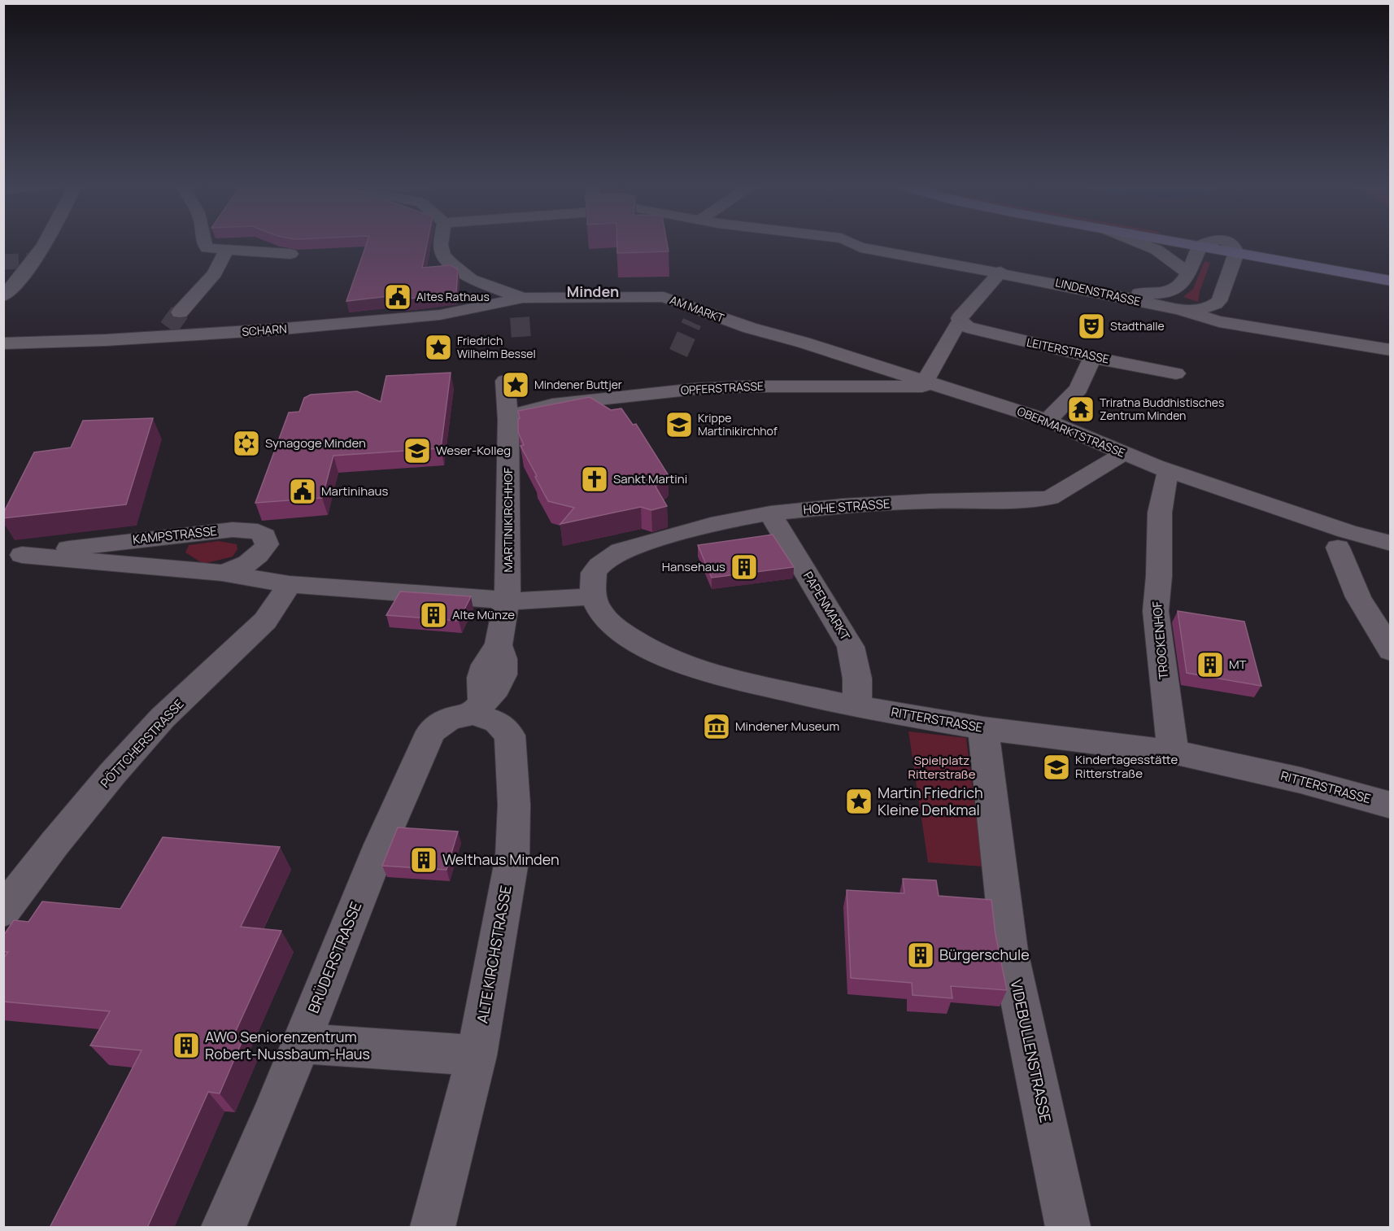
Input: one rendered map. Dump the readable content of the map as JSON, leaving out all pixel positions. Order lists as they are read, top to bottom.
{
  "streets": {
    "street": [
      "LINDENSTRASSE",
      "AM MARKT",
      "SCHARN",
      "LEITERSTRASSE",
      "OPFERSTRASSE",
      "OBERMARKTSTRASSE",
      "HOHE STRASSE",
      "MARTINIKIRCHHOF",
      "KAMPSTRASSE",
      "PAPENMARKT",
      "TROCKENHOF",
      "RITTERSTRASSE",
      "PÖTTCHERSTRASSE",
      "ALTE KIRCHSTRASSE",
      "BRÜDERSTRASSE",
      "VIDEBULLENSTRASSE"
    ]
  },
  "crossings": [
    ["AM MARKT", "SCHARN"],
    ["AM MARKT", "OBERMARKTSTRASSE"],
    ["OPFERSTRASSE", "OBERMARKTSTRASSE"],
    ["OPFERSTRASSE", "MARTINIKIRCHHOF"],
    ["OBERMARKTSTRASSE", "HOHE STRASSE"],
    ["OBERMARKTSTRASSE", "TROCKENHOF"],
    ["HOHE STRASSE", "PAPENMARKT"],
    ["HOHE STRASSE", "RITTERSTRASSE"],
    ["MARTINIKIRCHHOF", "KAMPSTRASSE"],
    ["KAMPSTRASSE", "PÖTTCHERSTRASSE"],
    ["PAPENMARKT", "RITTERSTRASSE"],
    ["TROCKENHOF", "RITTERSTRASSE"],
    ["RITTERSTRASSE", "VIDEBULLENSTRASSE"],
    ["ALTE KIRCHSTRASSE", "BRÜDERSTRASSE"]
  ],
  "districts": ["Minden"],
  "parks": ["Spielplatz Ritterstraße"],
  "places": {
    "public building": ["Altes Rathaus", "Martinihaus"],
    "theatre": ["Stadthalle"],
    "place": ["Friedrich Wilhelm Bessel", "Mindener Buttjer", "Martin Friedrich Kleine Denkmal"],
    "temple": ["Triratna Buddhistisches Zentrum Minden"],
    "school or university": ["Krippe Martinikirchhof", "Weser-Kolleg", "Kindertagesstätte Ritterstraße"],
    "synagogue": ["Synagoge Minden"],
    "church": ["Sankt Martini"],
    "building": [
      "Hansehaus",
      "Alte Münze",
      "MT",
      "Welthaus Minden",
      "Bürgerschule",
      "AWO Seniorenzentrum Robert-Nussbaum-Haus"
    ],
    "museum": ["Mindener Museum"]
  }
}
